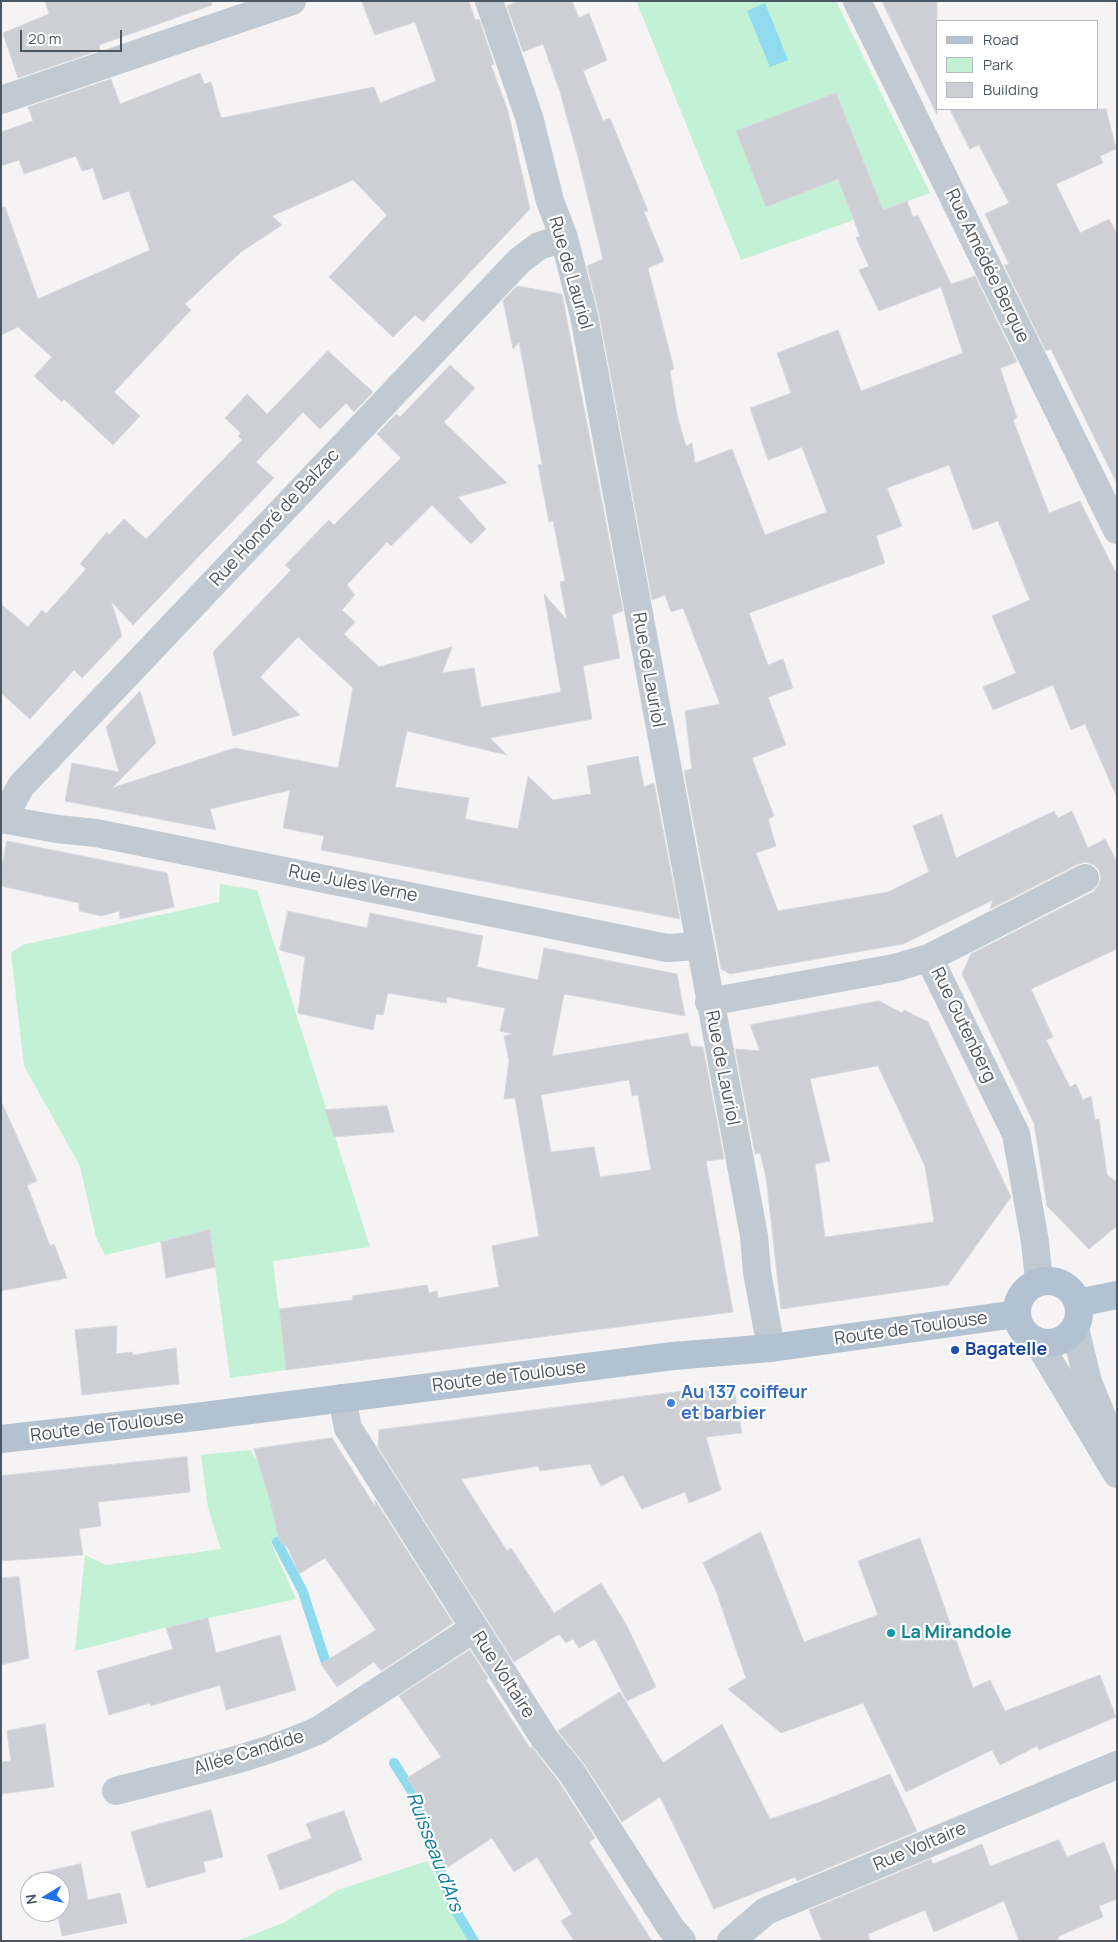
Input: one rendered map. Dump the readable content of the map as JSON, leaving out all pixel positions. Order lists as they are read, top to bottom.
{
  "streets": {
    "main road": ["Route de Toulouse"],
    "street": [
      "Rue Amédée Berque",
      "Rue de Lauriol",
      "Rue Honoré de Balzac",
      "Rue Jules Verne",
      "Rue Gutenberg",
      "Rue Voltaire",
      "Allée Candide"
    ]
  },
  "crossings": [
    ["Rue de Lauriol", "Rue Honoré de Balzac"],
    ["Rue de Lauriol", "Rue Jules Verne"],
    ["Rue de Lauriol", "Rue Gutenberg"],
    ["Rue de Lauriol", "Route de Toulouse"],
    ["Rue Honoré de Balzac", "Rue Jules Verne"],
    ["Rue Gutenberg", "Route de Toulouse"],
    ["Route de Toulouse", "Rue Voltaire"],
    ["Rue Voltaire", "Allée Candide"]
  ],
  "water": ["Ruisseau d'Ars"],
  "places": ["Bagatelle", "Au 137 coiffeur et barbier", "La Mirandole"],
  "legend": ["Road", "Park", "Building"],
  "scale_bar": "20 m",
  "north": "left"
}
